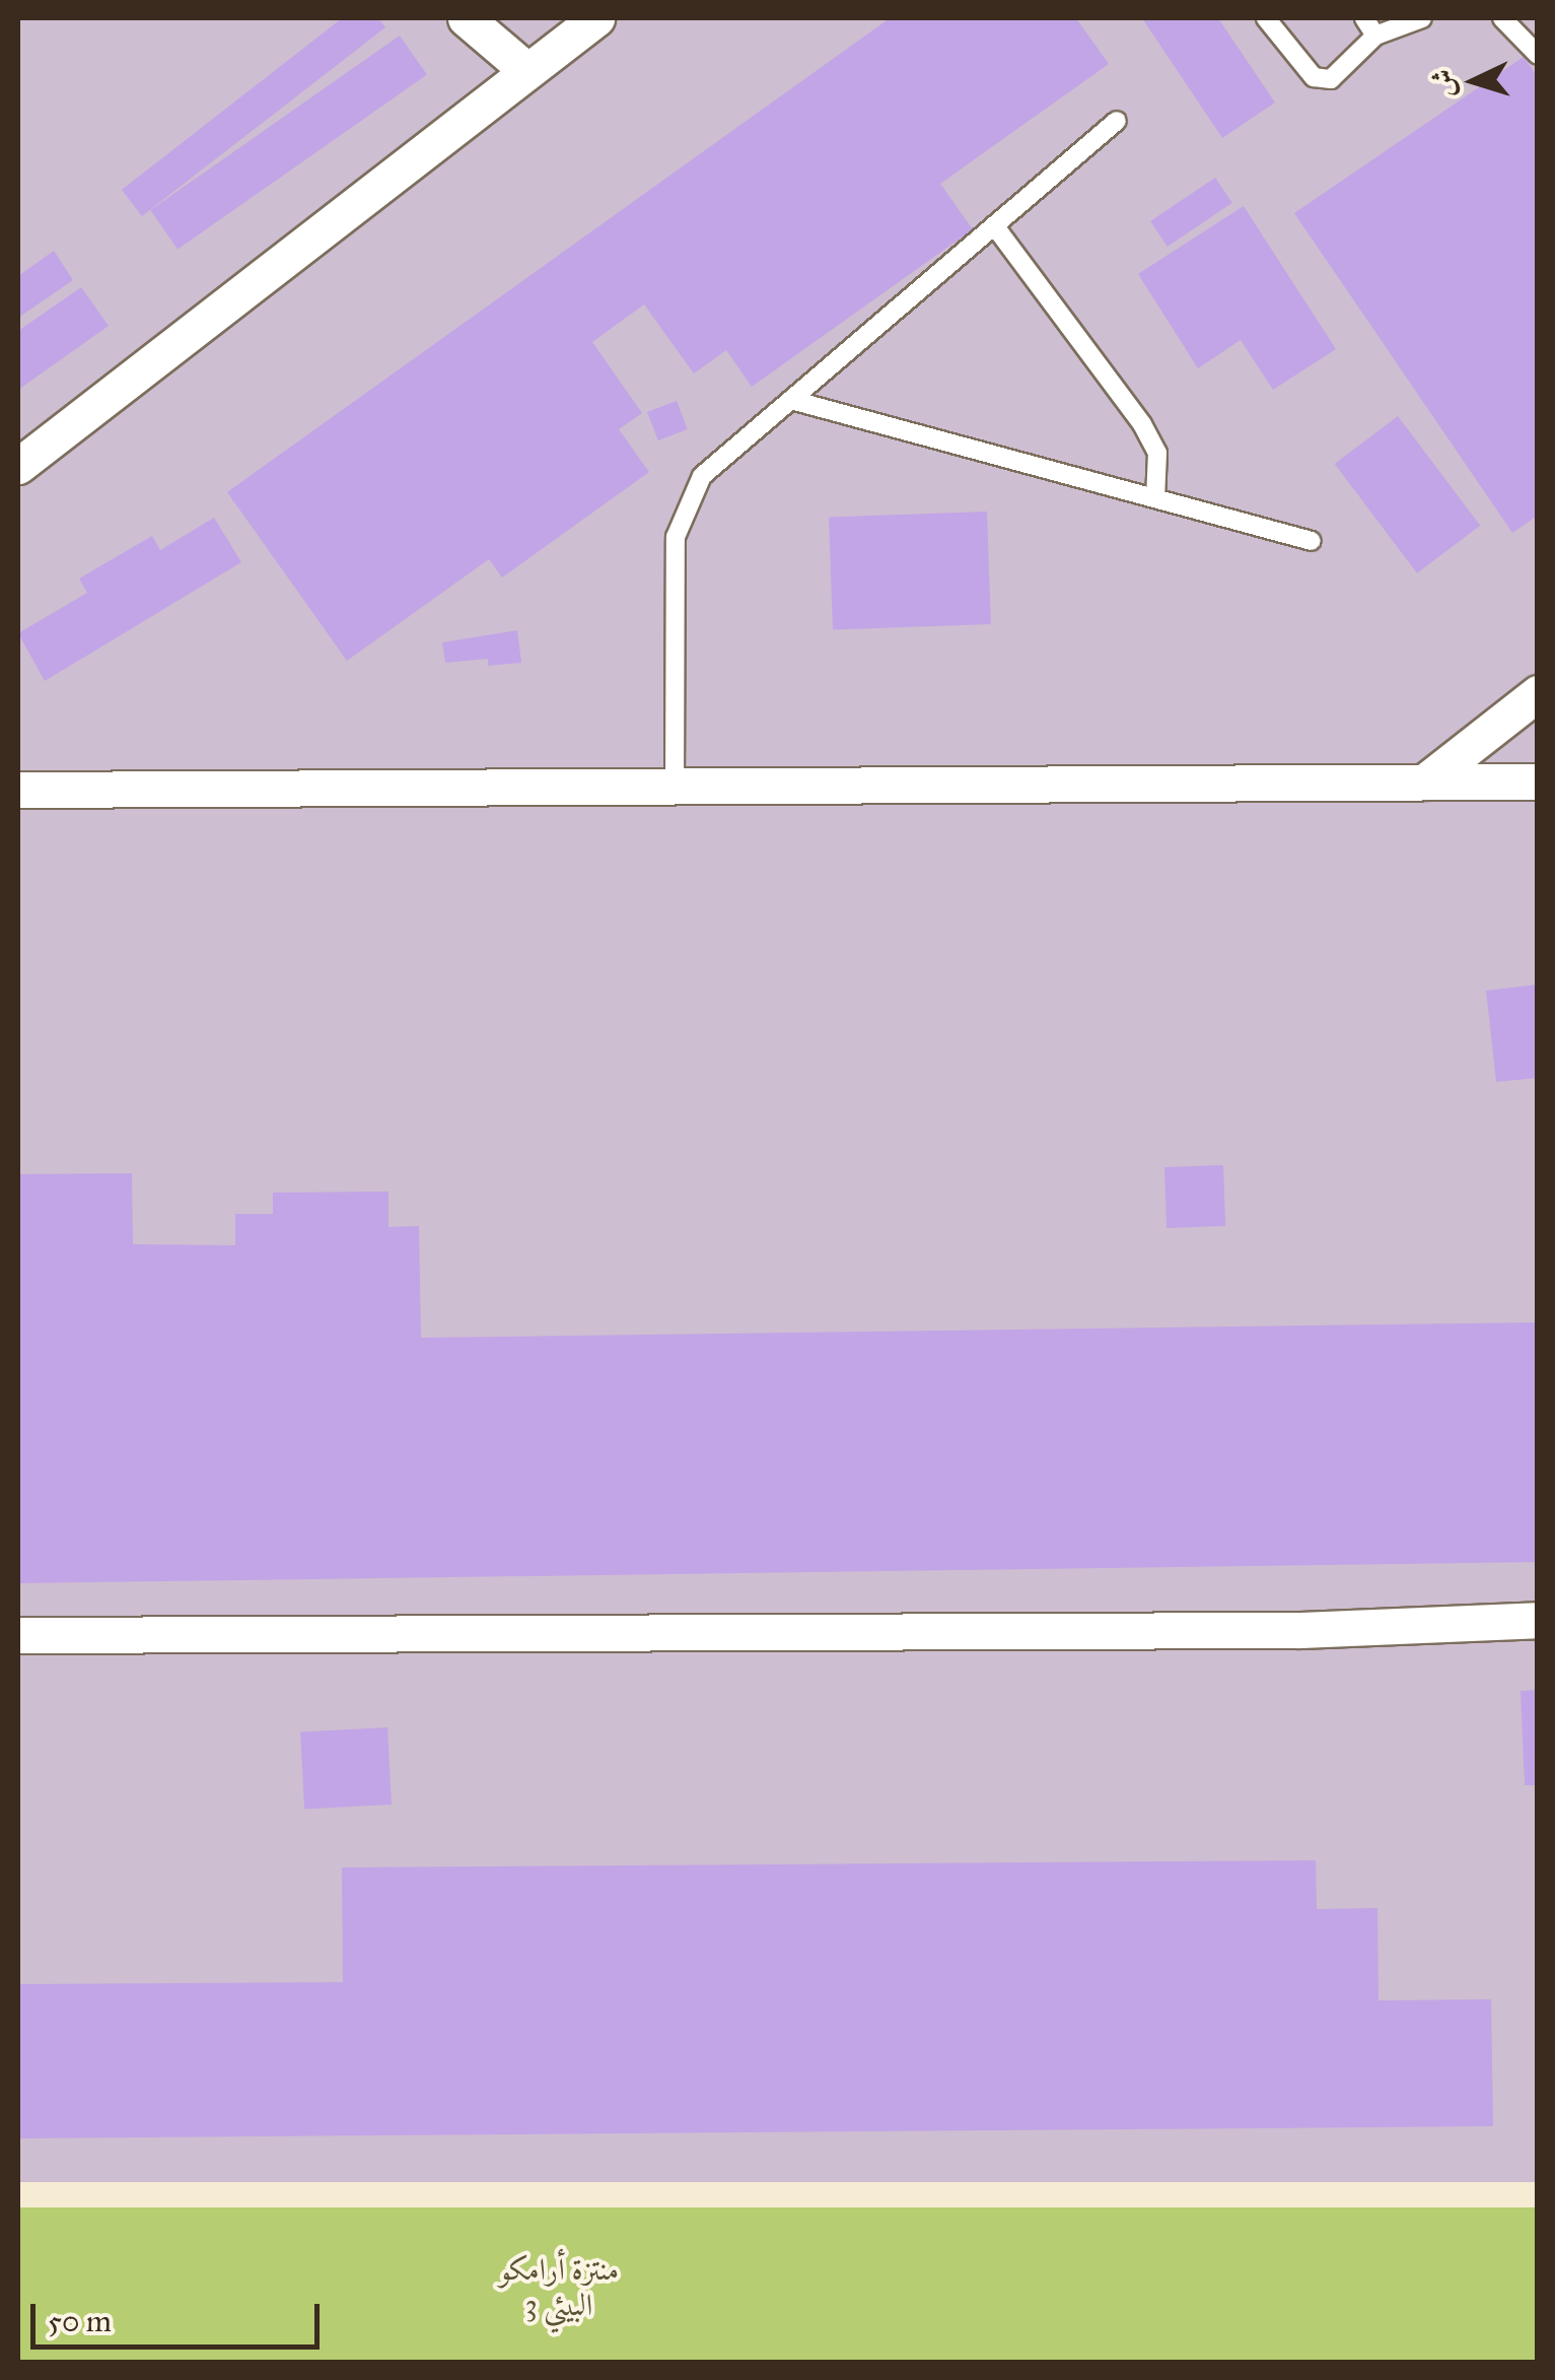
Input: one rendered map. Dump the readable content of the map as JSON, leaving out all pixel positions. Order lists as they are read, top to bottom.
{
  "parks": ["منتزة أرامكو البيئي 3"],
  "scale_bar": "50 m",
  "north": "left"
}
